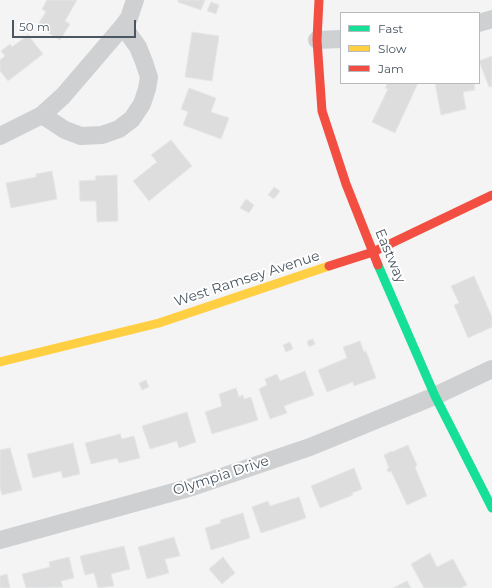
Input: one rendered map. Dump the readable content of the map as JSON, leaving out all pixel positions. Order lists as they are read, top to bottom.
{
  "streets": {
    "street": ["Eastway", "West Ramsey Avenue", "Olympia Drive"]
  },
  "crossings": [
    ["Eastway", "West Ramsey Avenue"],
    ["Eastway", "Olympia Drive"]
  ],
  "legend": ["Fast", "Slow", "Jam"],
  "scale_bar": "50 m"
}
